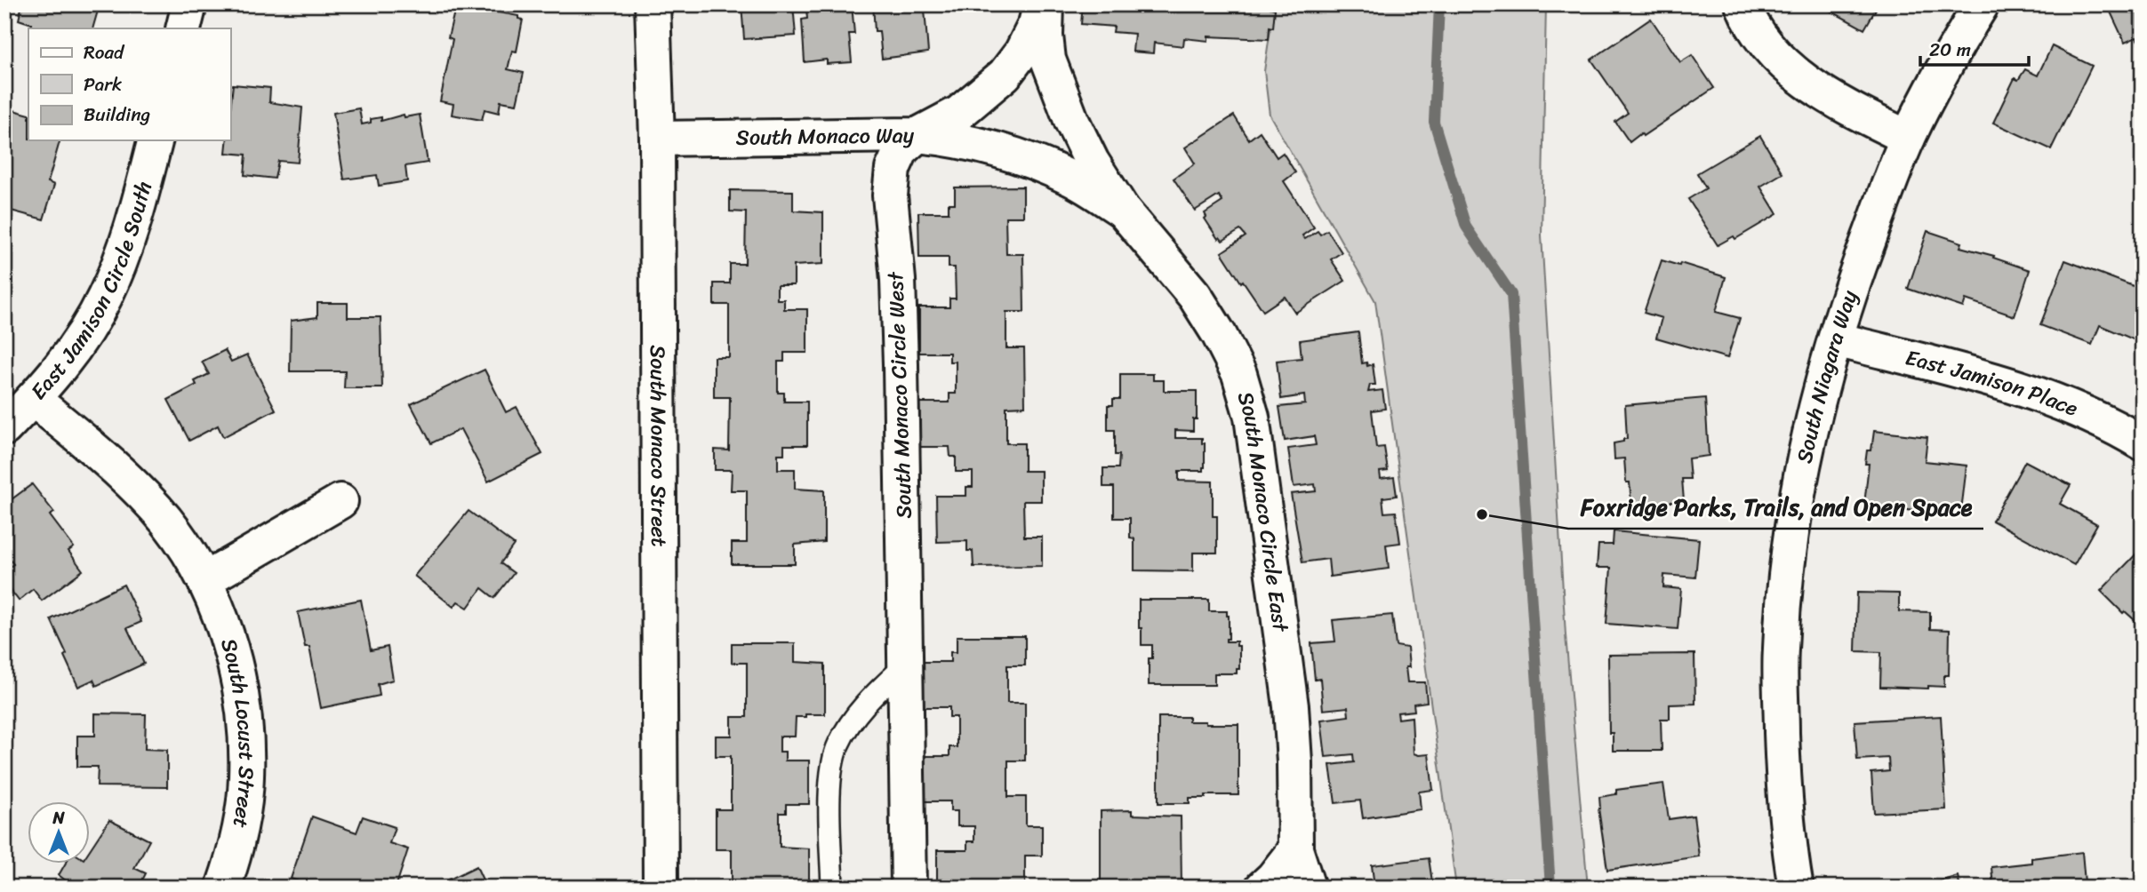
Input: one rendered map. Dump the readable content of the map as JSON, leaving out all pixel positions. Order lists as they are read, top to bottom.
{
  "streets": {
    "street": [
      "South Monaco Way",
      "East Jamison Circle South",
      "South Niagara Way",
      "East Jamison Place",
      "South Monaco Circle West",
      "South Monaco Street",
      "South Monaco Circle East",
      "South Locust Street"
    ]
  },
  "crossings": [
    ["South Monaco Way", "South Monaco Circle West"],
    ["South Monaco Way", "South Monaco Street"],
    ["East Jamison Circle South", "South Locust Street"],
    ["South Niagara Way", "East Jamison Place"]
  ],
  "places": ["Foxridge Parks, Trails, and Open Space"],
  "legend": ["Road", "Park", "Building"],
  "scale_bar": "20 m",
  "north": "top"
}
